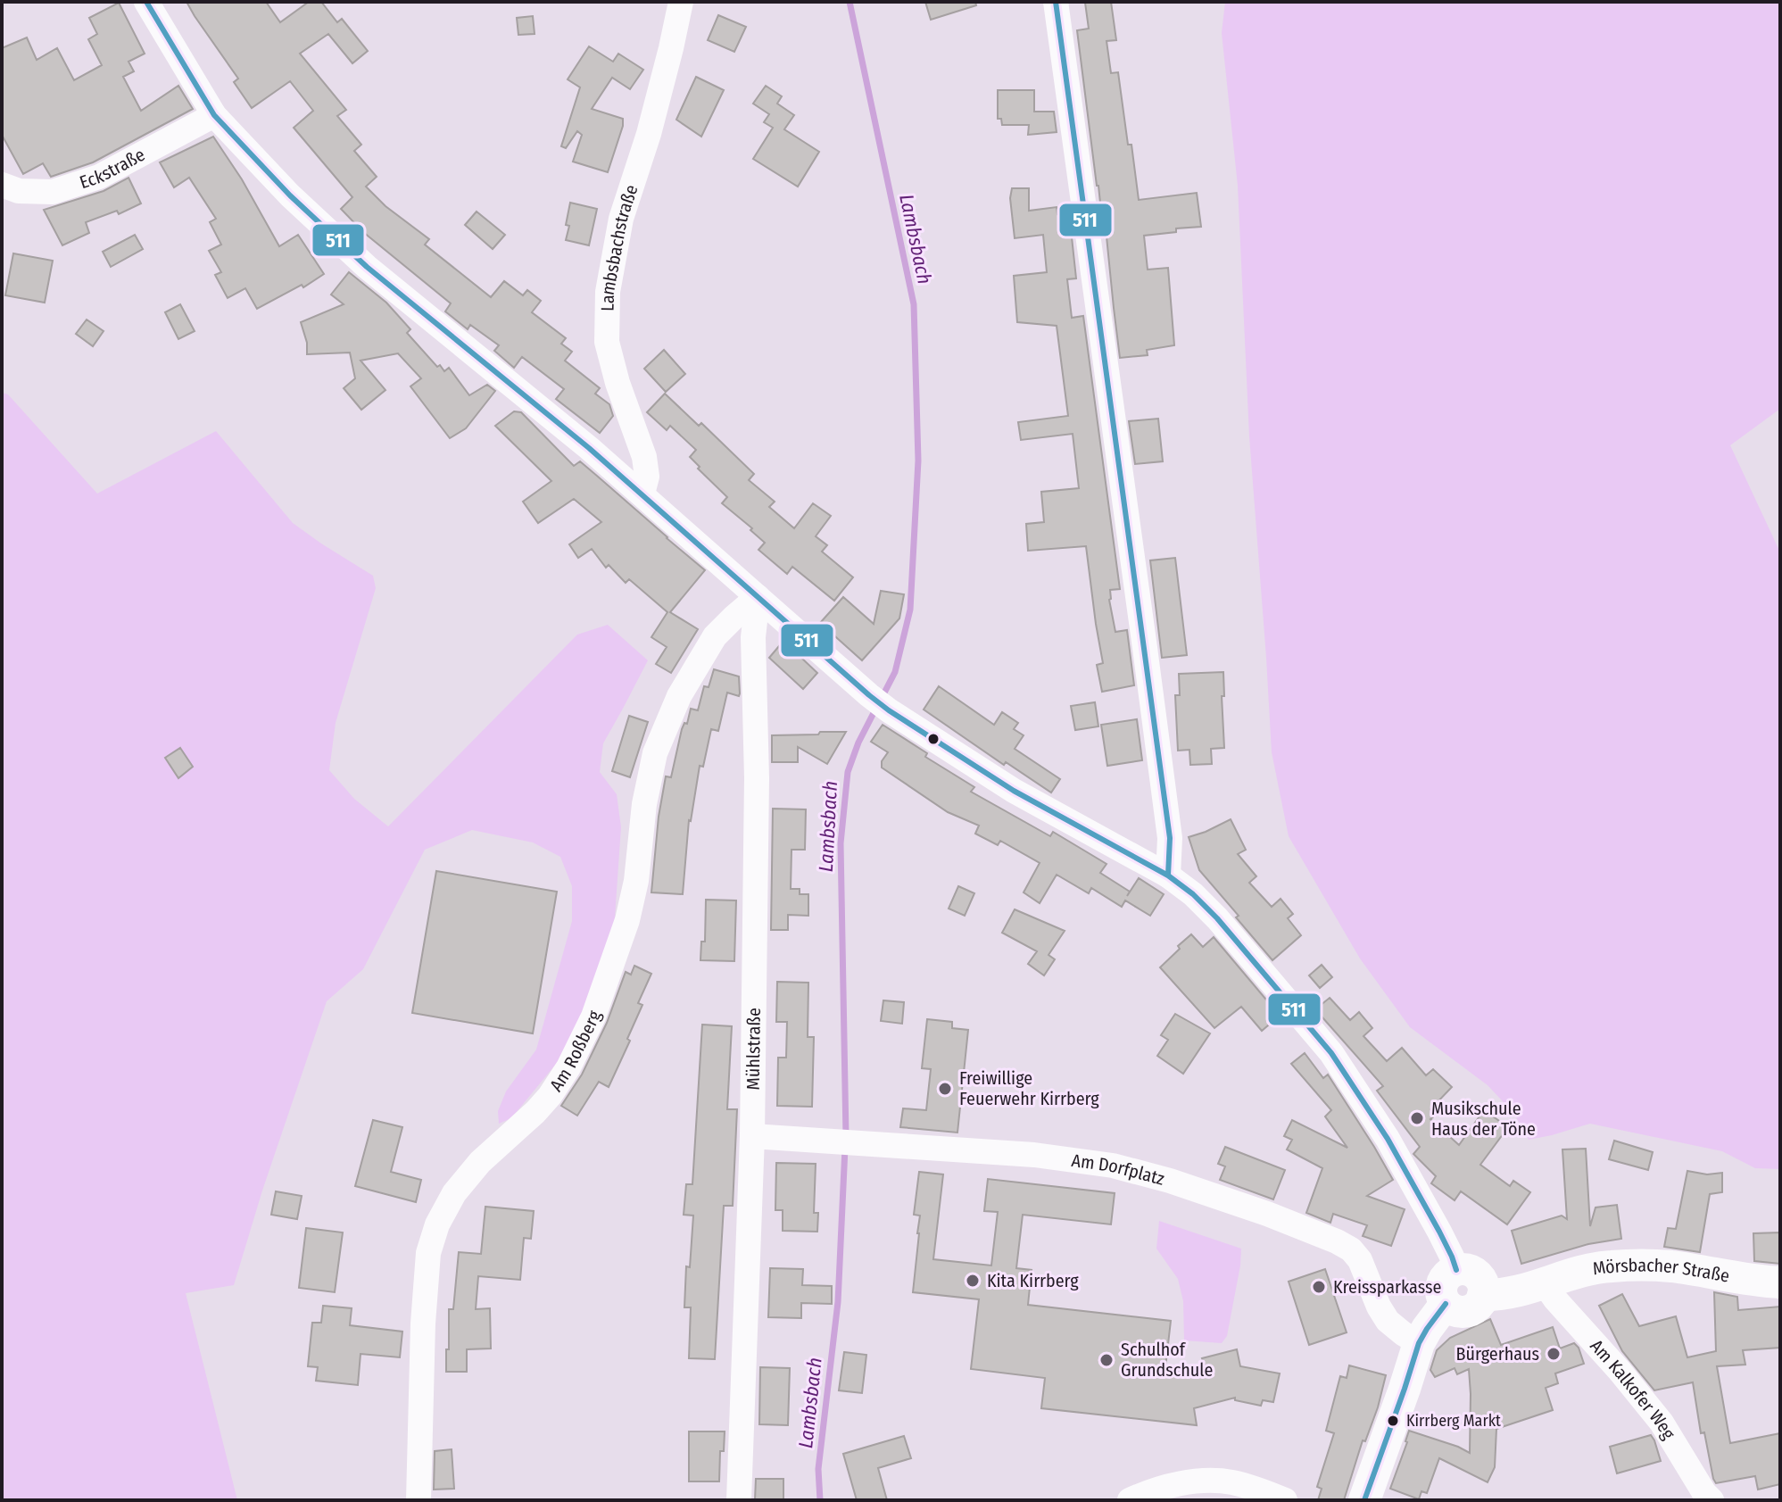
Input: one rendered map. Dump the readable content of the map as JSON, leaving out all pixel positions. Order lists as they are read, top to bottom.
{
  "streets": {
    "street": [
      "Eckstraße",
      "Lambsbachstraße",
      "Mühlstraße",
      "Am Roßberg",
      "Am Dorfplatz",
      "Mörsbacher Straße",
      "Am Kalkofer Weg"
    ]
  },
  "crossings": [
    ["Mühlstraße", "Am Roßberg"],
    ["Mühlstraße", "Am Dorfplatz"],
    ["Mörsbacher Straße", "Am Kalkofer Weg"]
  ],
  "water": ["Lambsbach"],
  "places": [
    "Freiwillige Feuerwehr Kirrberg",
    "Musikschule Haus der Töne",
    "Kita Kirrberg",
    "Kreissparkasse",
    "Bürgerhaus",
    "Schulhof Grundschule",
    "Kirrberg Markt"
  ],
  "lines": ["transit line 511"]
}
